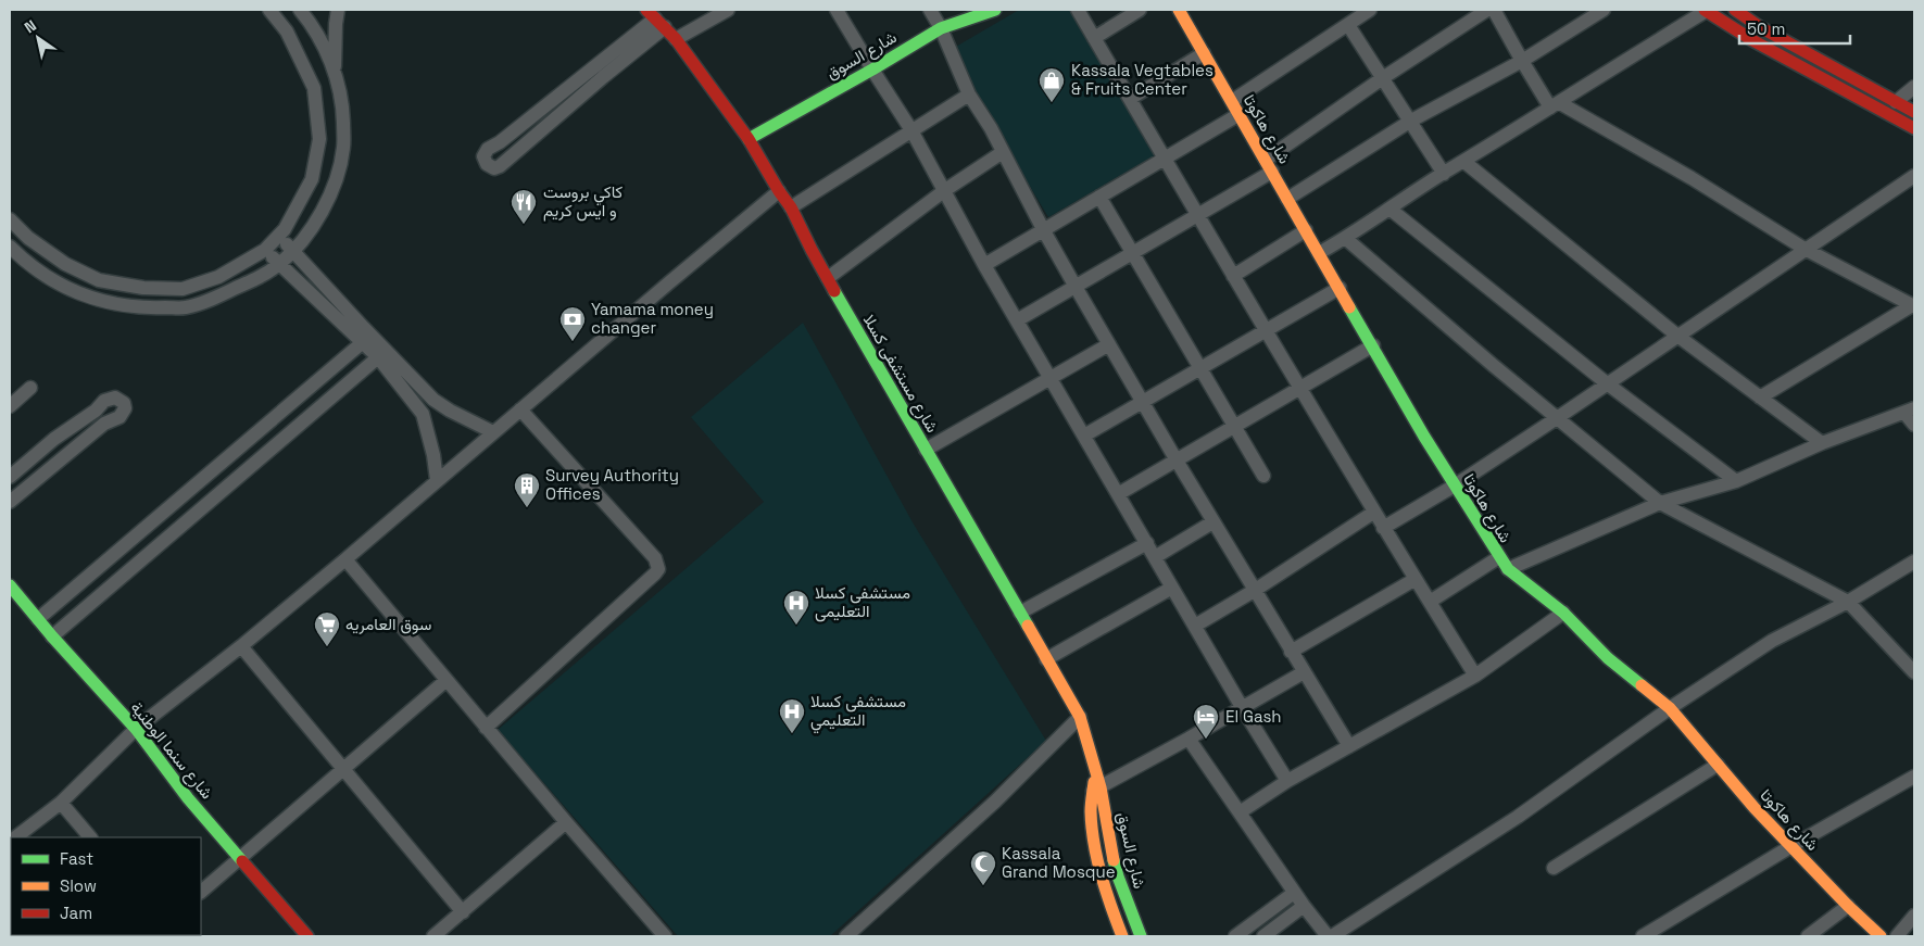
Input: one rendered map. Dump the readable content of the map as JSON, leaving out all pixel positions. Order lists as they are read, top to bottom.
{
  "streets": {
    "street": [
      "شارع السوق",
      "شارع هاكوتا",
      "شارع مستشفى كسلا",
      "شارع سنما الوطنية"
    ]
  },
  "crossings": [
    ["شارع السوق", "شارع مستشفى كسلا"]
  ],
  "places": {
    "shop": ["Kassala Vegtables & Fruits Center"],
    "restaurant": ["كاكي بروست و ايس كريم"],
    "bank": ["Yamama money changer"],
    "building": ["Survey Authority Offices"],
    "hospital": ["مستشفى كسلا التعليمى", "مستشفى كسلا التعليمي"],
    "supermarket": ["سوق العامريه"],
    "hotel": ["El Gash"],
    "mosque": ["Kassala Grand Mosque"]
  },
  "legend": ["Fast", "Slow", "Jam"],
  "scale_bar": "50 m",
  "north": "top left"
}
